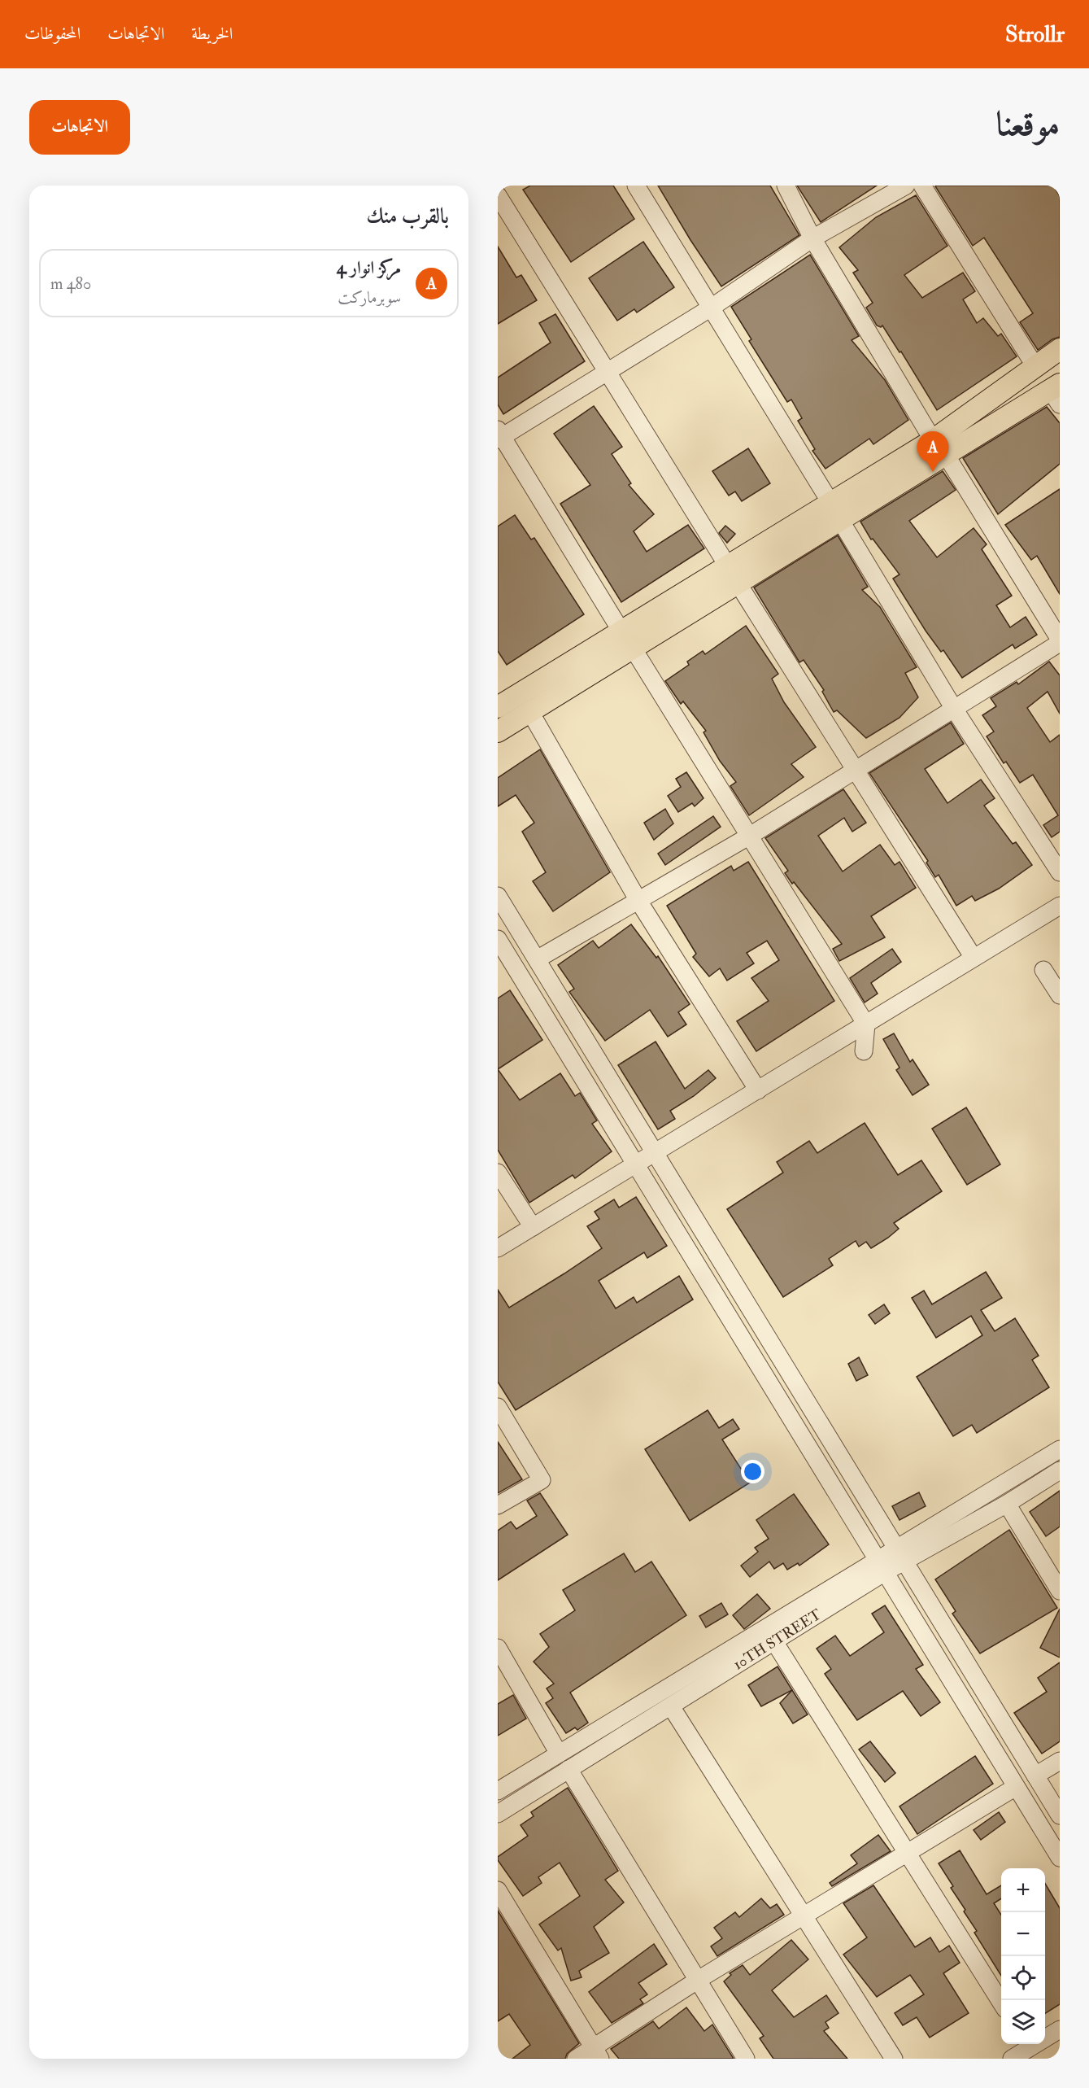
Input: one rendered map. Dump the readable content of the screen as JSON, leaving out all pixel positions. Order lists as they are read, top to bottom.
{
  "streets": {
    "street": ["10TH STREET"]
  },
  "page": {
    "header": "Strollr",
    "nav": ["الخريطة", "الاتجاهات", "المحفوظات"],
    "title": "موقعنا",
    "buttons": "الاتجاهات",
    "heading": "بالقرب منك",
    "list": [
      {
        "mark": "A",
        "name": "مركز انوار 4",
        "note": "سوبرماركت",
        "value": "480 m"
      }
    ],
    "pins": "A",
    "map_buttons": ["+", "−"]
  }
}
